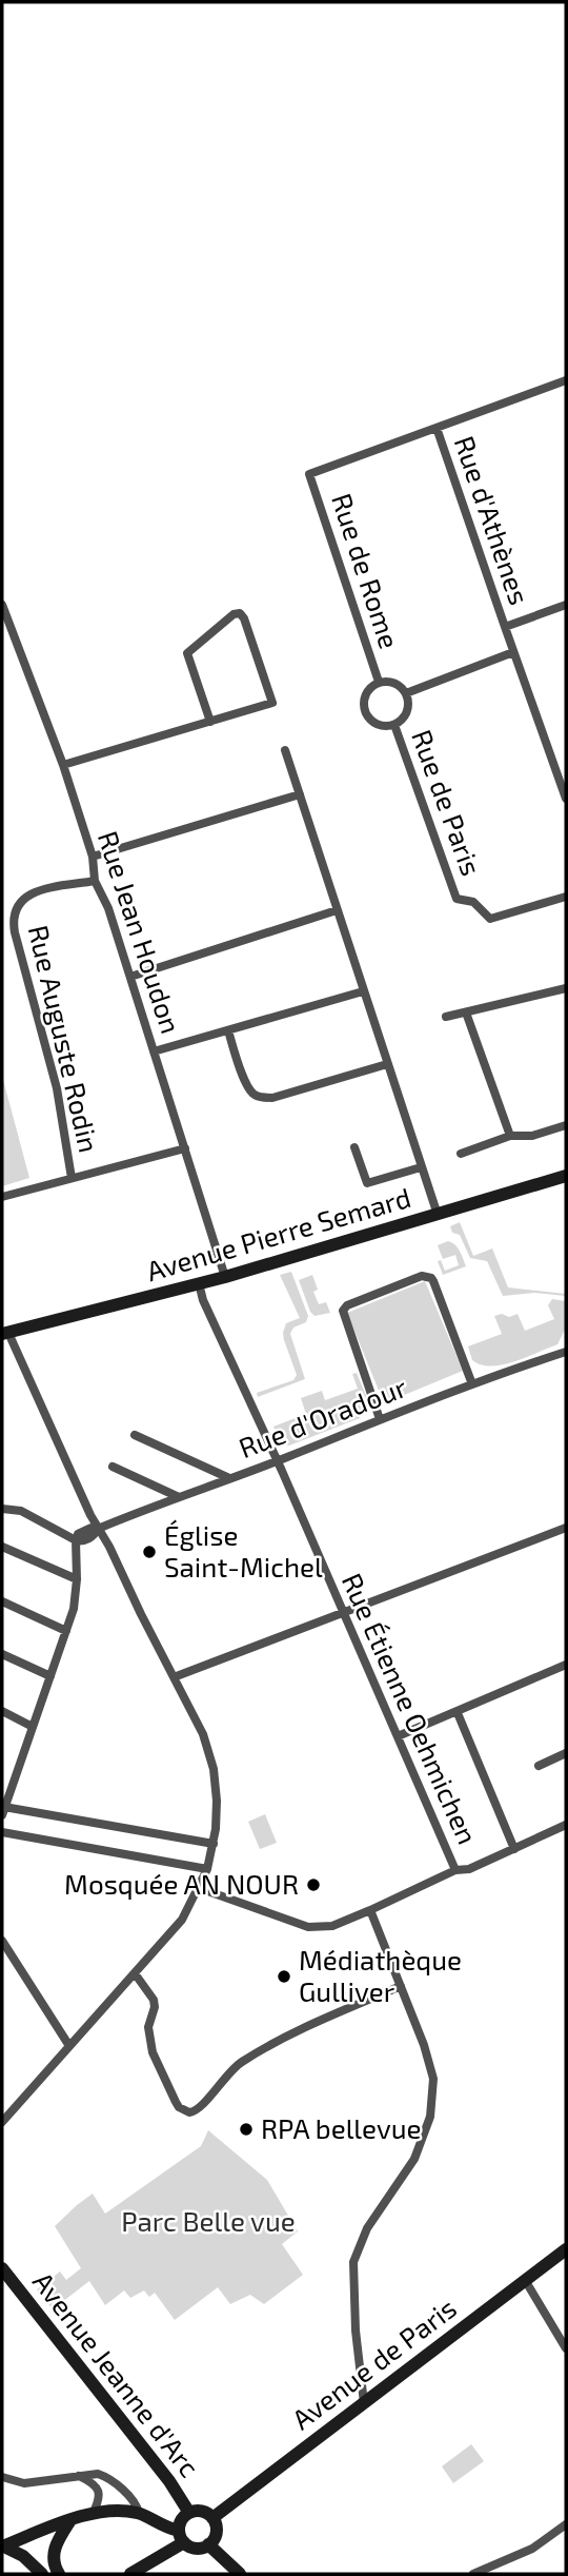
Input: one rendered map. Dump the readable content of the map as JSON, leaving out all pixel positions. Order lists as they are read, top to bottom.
{
  "streets": {
    "main road": ["Avenue Pierre Semard", "Avenue de Paris", "Avenue Jeanne d'Arc"],
    "street": [
      "Rue d'Athènes",
      "Rue de Rome",
      "Rue de Paris",
      "Rue Jean Houdon",
      "Rue Auguste Rodin",
      "Rue d'Oradour",
      "Rue Étienne Oehmichen"
    ]
  },
  "crossings": [
    ["Rue d'Athènes", "Rue de Rome"],
    ["Rue de Rome", "Rue de Paris"],
    ["Rue Jean Houdon", "Rue Auguste Rodin"],
    ["Rue Jean Houdon", "Avenue Pierre Semard"],
    ["Avenue Pierre Semard", "Rue Étienne Oehmichen"],
    ["Rue d'Oradour", "Rue Étienne Oehmichen"],
    ["Avenue de Paris", "Avenue Jeanne d'Arc"]
  ],
  "parks": ["Parc Belle vue"],
  "places": [
    "Église Saint-Michel",
    "Mosquée AN NOUR",
    "Médiathèque Gulliver",
    "RPA bellevue"
  ]
}
